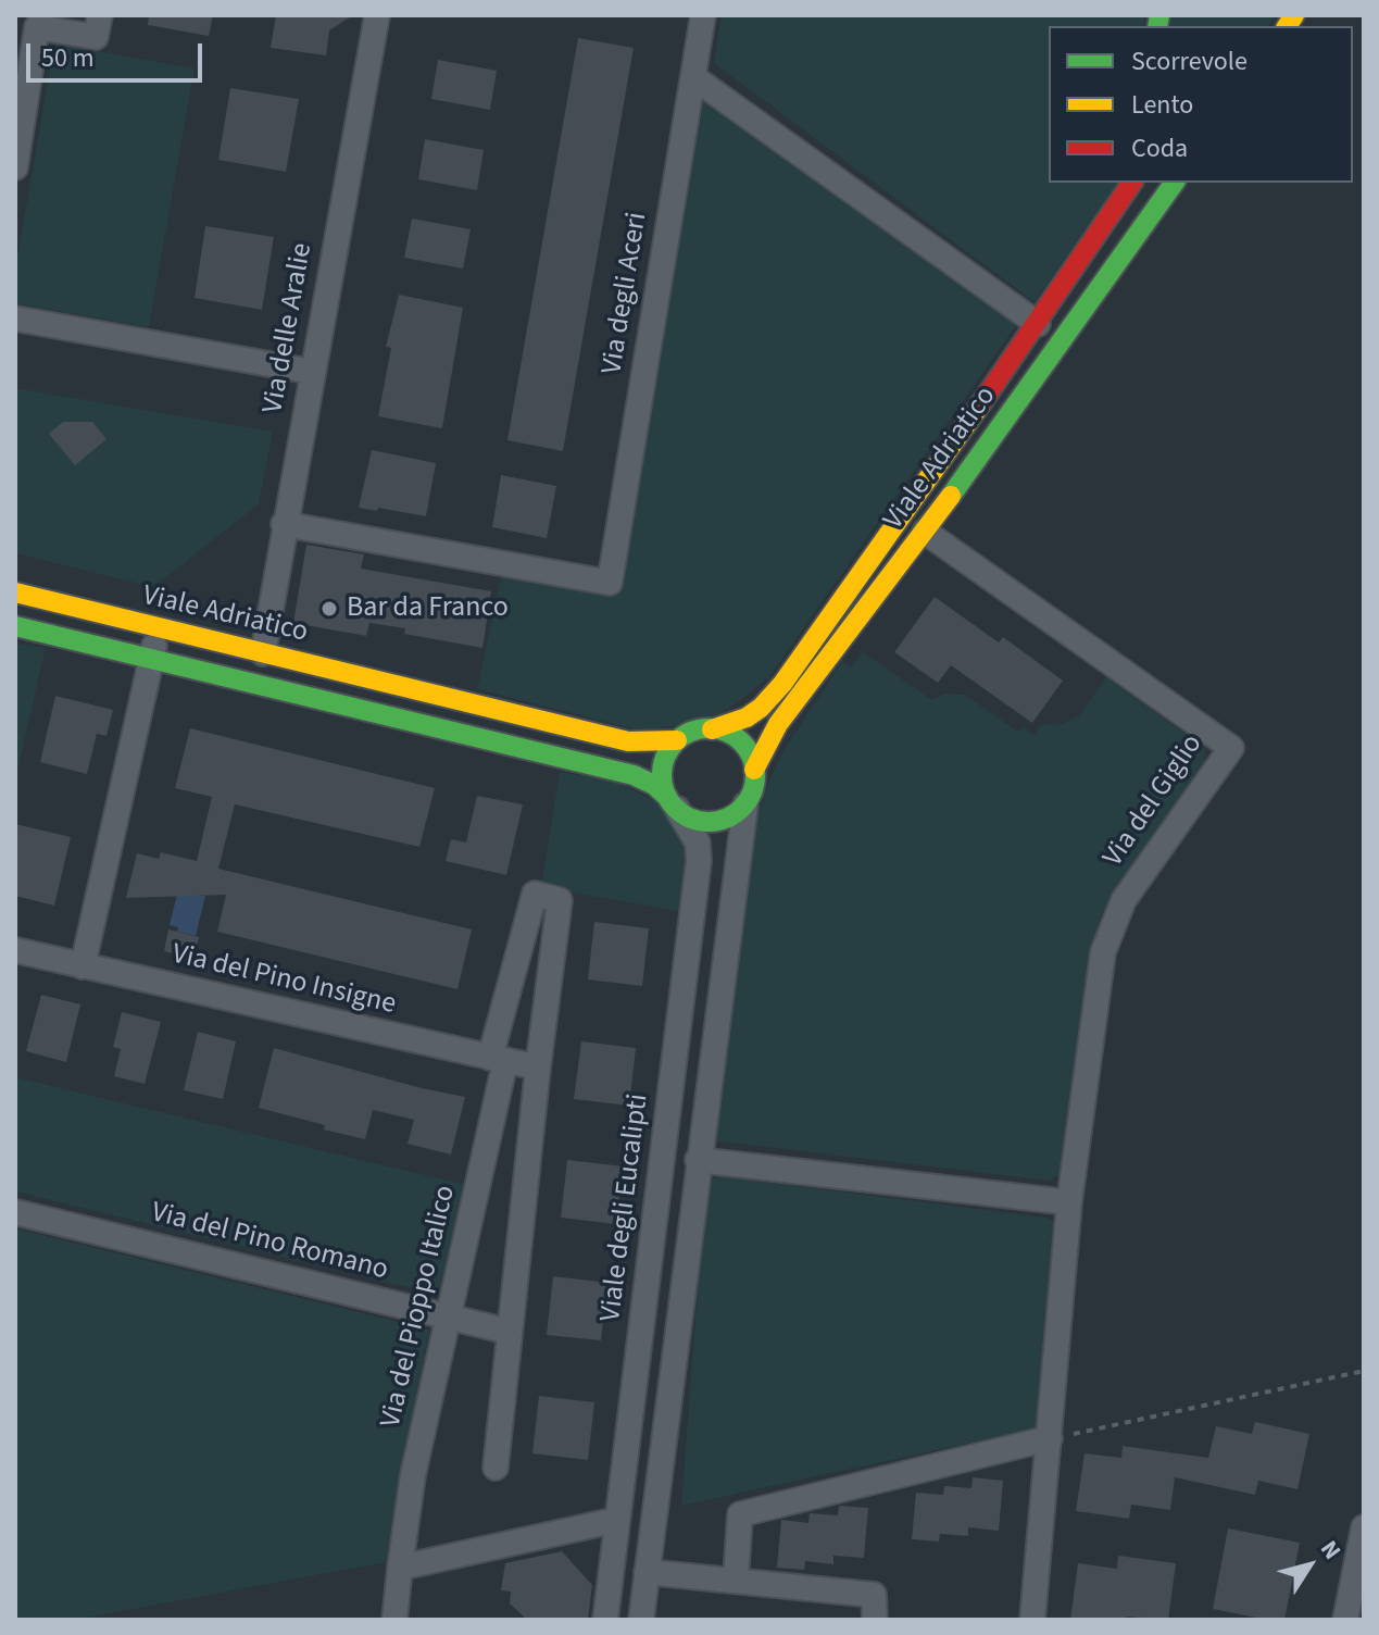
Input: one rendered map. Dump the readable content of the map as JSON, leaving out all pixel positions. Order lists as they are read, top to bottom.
{
  "streets": {
    "street": [
      "Via degli Aceri",
      "Via delle Aralie",
      "Viale Adriatico",
      "Via del Giglio",
      "Via del Pino Insigne",
      "Viale degli Eucalipti",
      "Via del Pino Romano",
      "Via del Pioppo Italico"
    ]
  },
  "crossings": [
    ["Via degli Aceri", "Via delle Aralie"],
    ["Via delle Aralie", "Viale Adriatico"],
    ["Viale Adriatico", "Via del Giglio"],
    ["Viale Adriatico", "Viale degli Eucalipti"],
    ["Via del Pino Insigne", "Via del Pioppo Italico"],
    ["Via del Pino Romano", "Via del Pioppo Italico"]
  ],
  "places": ["Bar da Franco"],
  "legend": ["Scorrevole", "Lento", "Coda"],
  "scale_bar": "50 m",
  "north": "top right"
}
